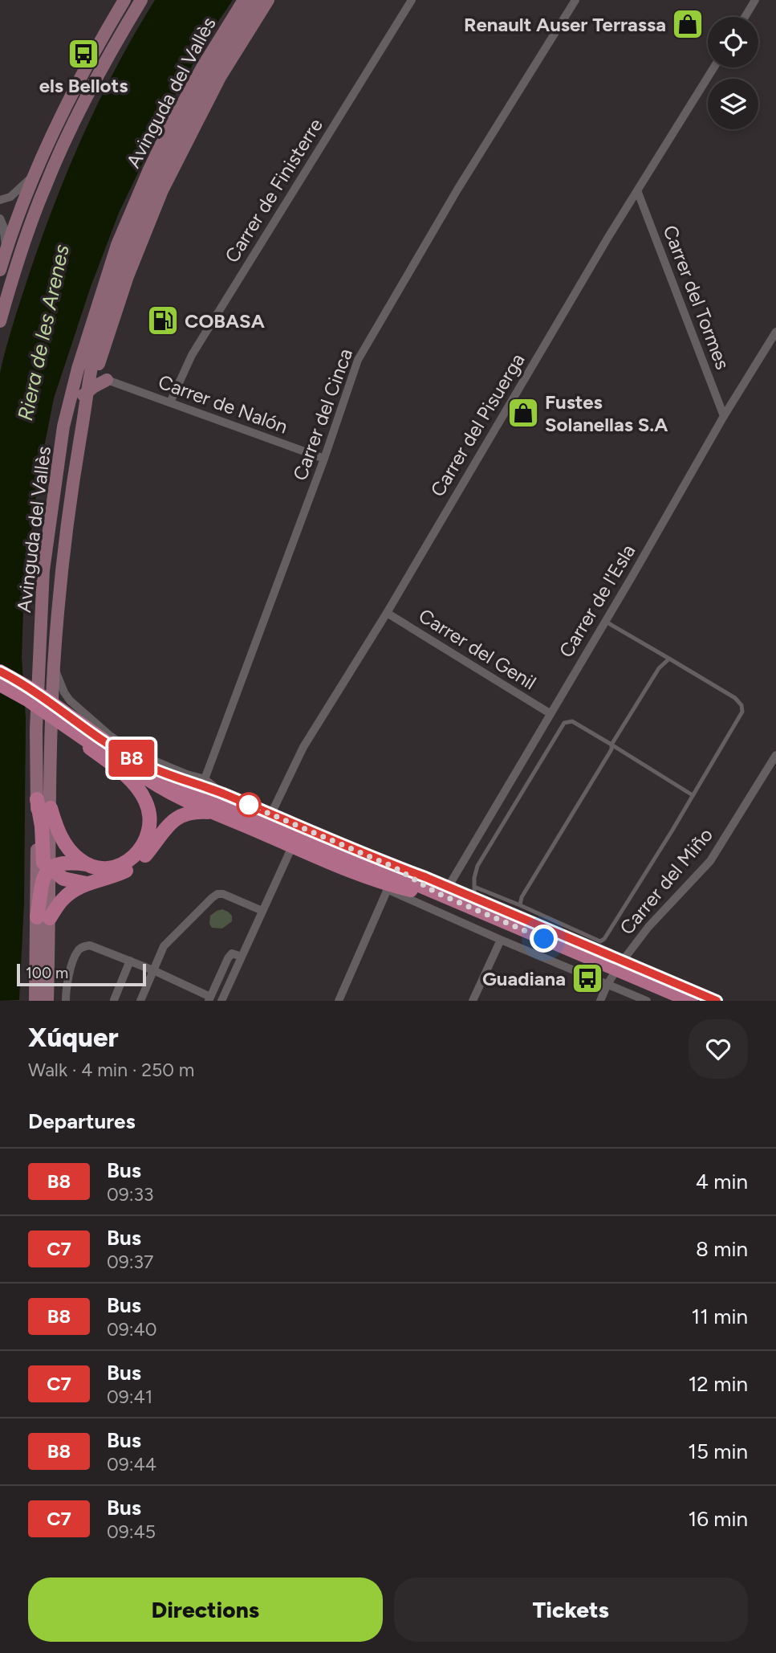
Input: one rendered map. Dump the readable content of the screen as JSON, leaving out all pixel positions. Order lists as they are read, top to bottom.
{
  "streets": {
    "main road": ["Avinguda del Vallès"],
    "street": [
      "Carrer de Finisterre",
      "Carrer del Tormes",
      "Carrer de Nalón",
      "Carrer del Cinca",
      "Carrer del Pisuerga",
      "Carrer de l'Esla",
      "Carrer del Genil",
      "Carrer del Miño"
    ]
  },
  "crossings": [
    ["Carrer de Finisterre", "Carrer de Nalón"],
    ["Carrer del Tormes", "Carrer del Pisuerga"],
    ["Carrer del Tormes", "Carrer de l'Esla"],
    ["Carrer de Nalón", "Carrer del Cinca"],
    ["Carrer del Pisuerga", "Carrer del Genil"],
    ["Carrer de l'Esla", "Carrer del Genil"]
  ],
  "water": ["Riera de les Arenes"],
  "places": {
    "shop": ["Renault Auser Terrassa", "Fustes Solanellas S.A"],
    "bus stop": ["els Bellots", "Guadiana"],
    "fuel station": ["COBASA"]
  },
  "lines": ["bus line B8"],
  "scale_bar": "100 m",
  "page": {
    "on_map": "B8",
    "scale": "100 m",
    "heading": [
      ["Xúquer", "Walk · 4 min · 250 m"],
      "Departures"
    ],
    "list": [
      {
        "mark": "B8",
        "name": "Bus",
        "note": "09:33",
        "value": "4 min"
      },
      {
        "mark": "C7",
        "name": "Bus",
        "note": "09:37",
        "value": "8 min"
      },
      {
        "mark": "B8",
        "name": "Bus",
        "note": "09:40",
        "value": "11 min"
      },
      {
        "mark": "C7",
        "name": "Bus",
        "note": "09:41",
        "value": "12 min"
      },
      {
        "mark": "B8",
        "name": "Bus",
        "note": "09:44",
        "value": "15 min"
      },
      {
        "mark": "C7",
        "name": "Bus",
        "note": "09:45",
        "value": "16 min"
      }
    ],
    "buttons": ["Directions", "Tickets"]
  }
}
